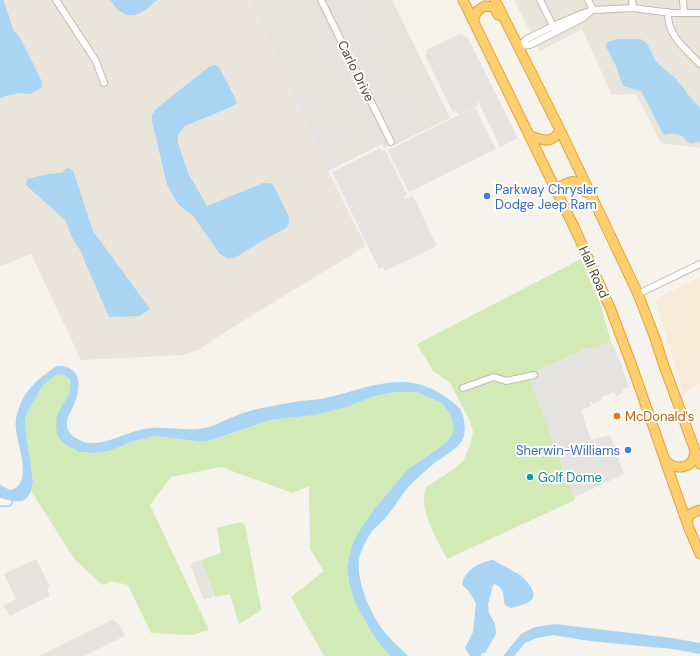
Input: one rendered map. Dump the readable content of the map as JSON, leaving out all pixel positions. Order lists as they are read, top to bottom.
{
  "streets": {
    "highway": ["Hall Road"],
    "street": ["Carlo Drive"]
  },
  "places": [
    "Parkway Chrysler Dodge Jeep Ram",
    "McDonald's",
    "Sherwin-Williams",
    "Golf Dome"
  ]
}
